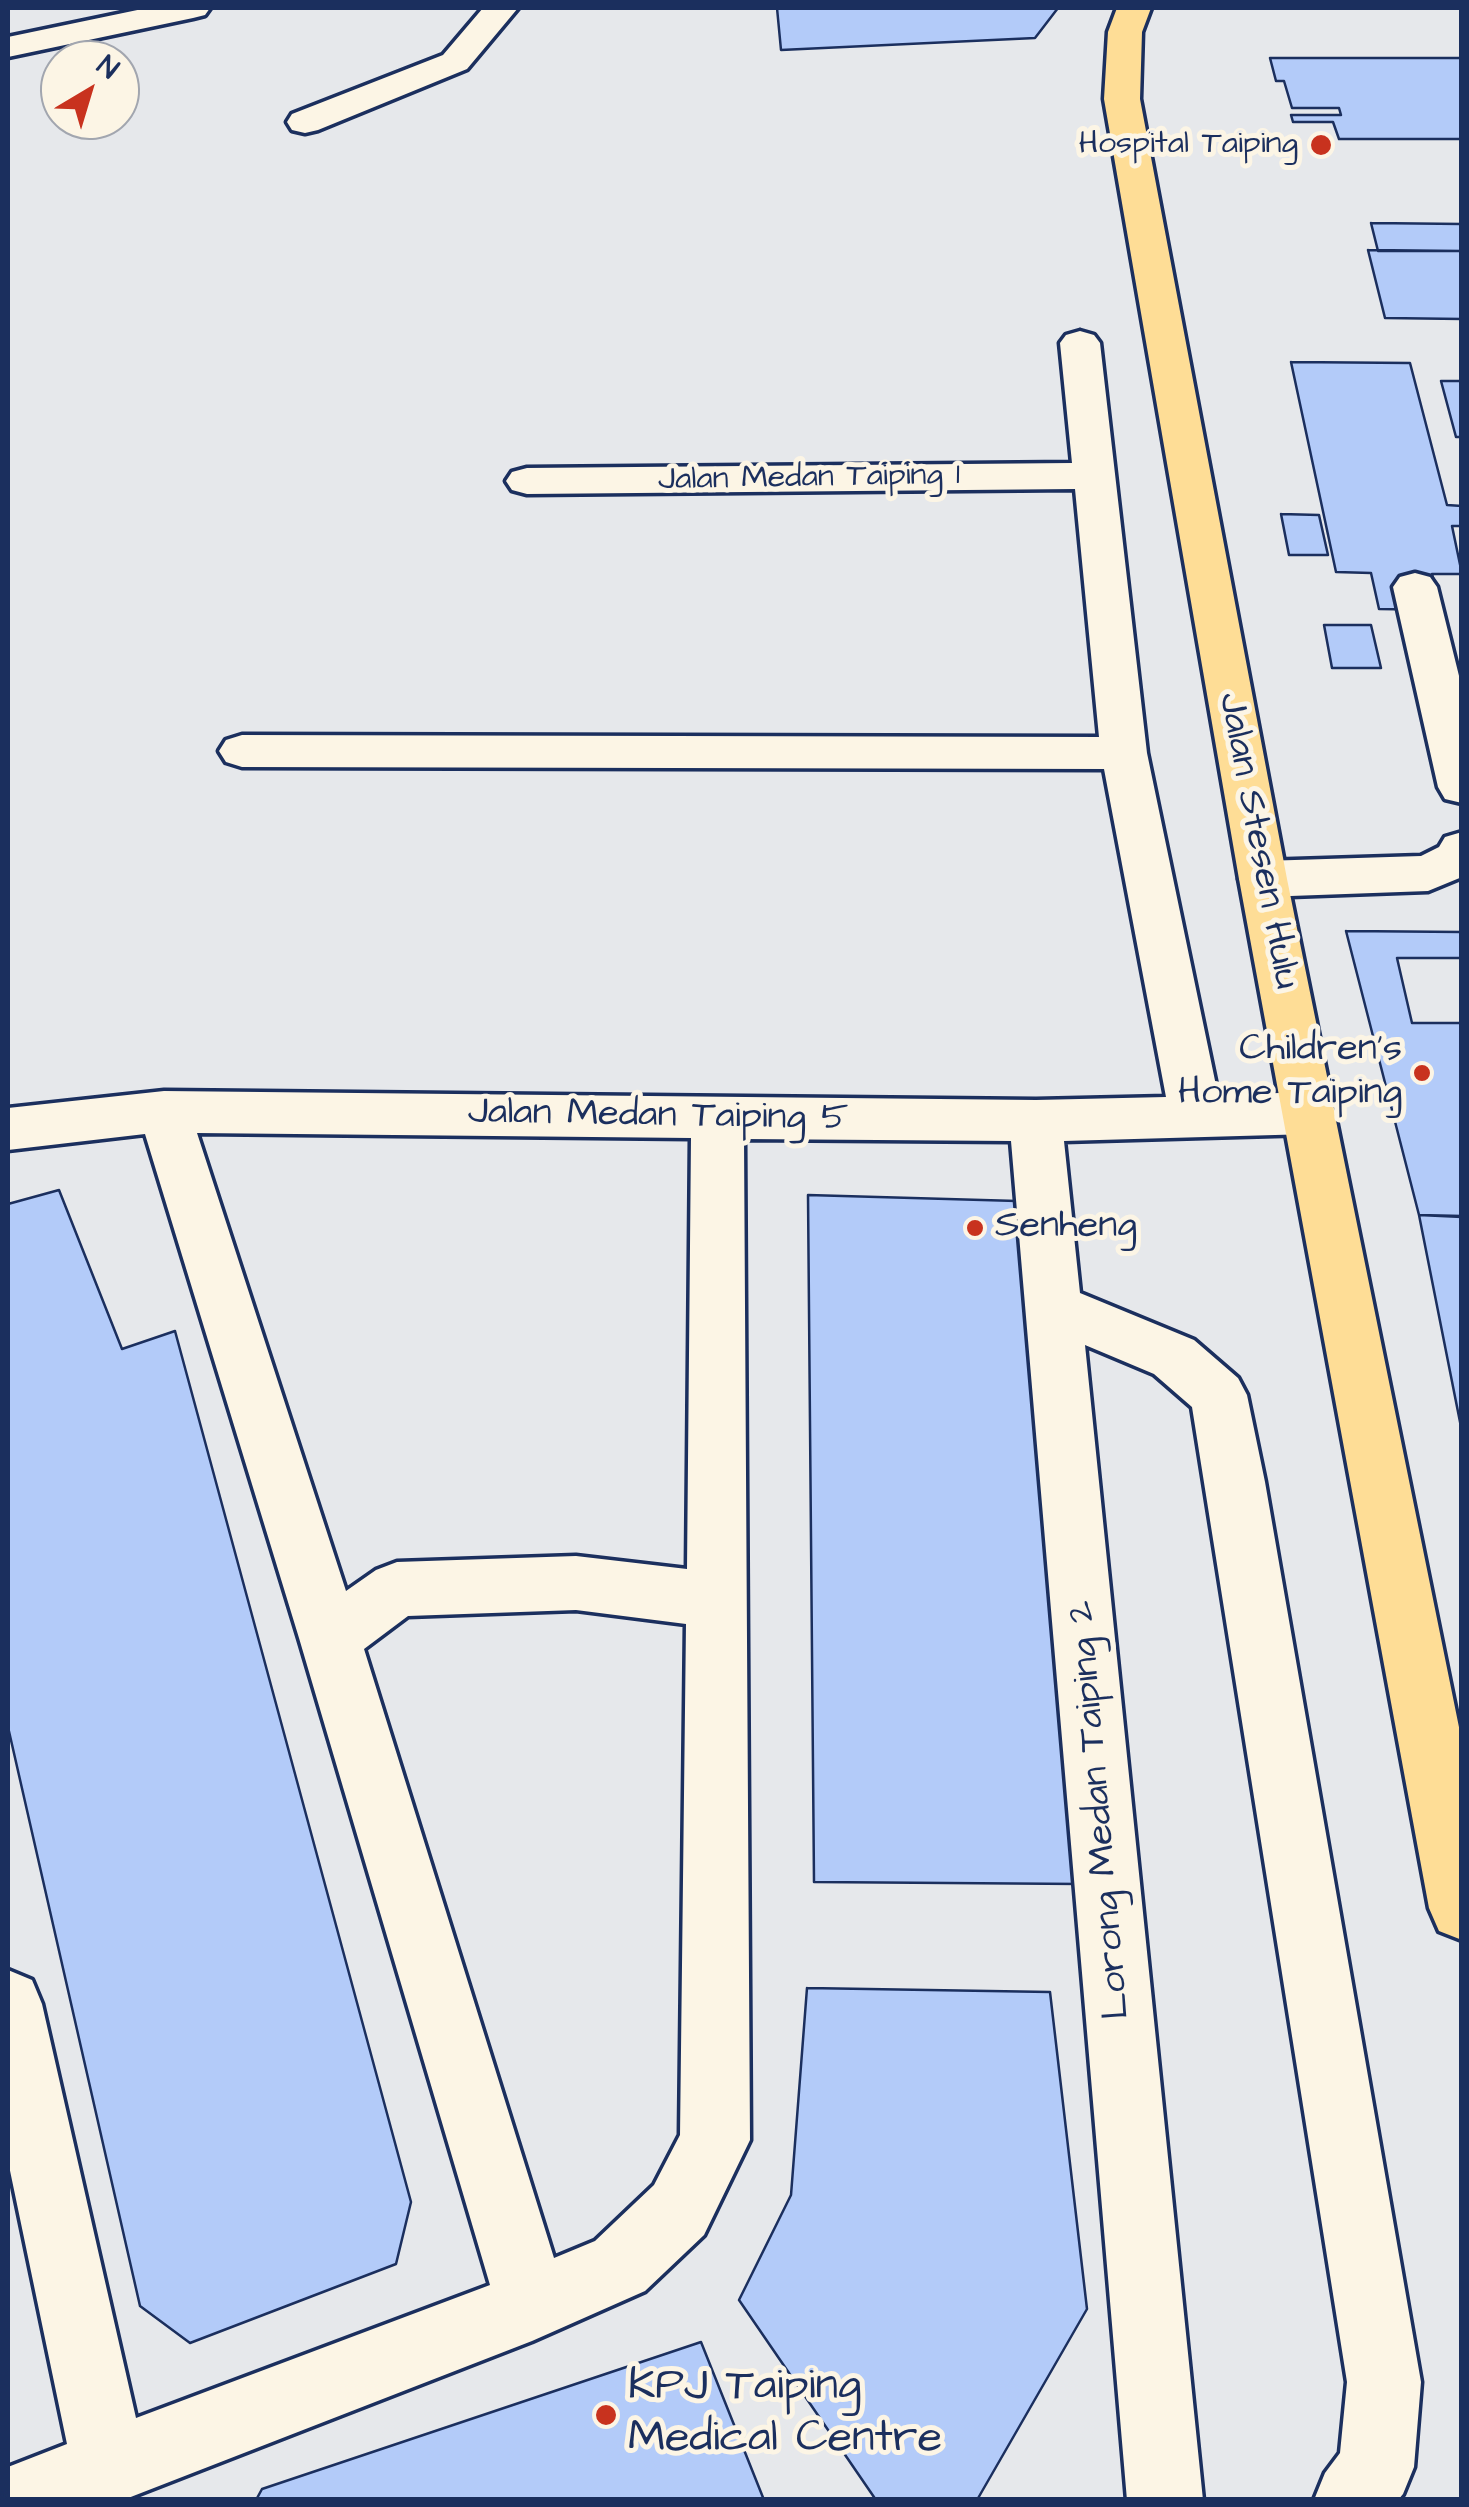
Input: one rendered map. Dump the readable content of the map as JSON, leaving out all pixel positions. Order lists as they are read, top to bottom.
{
  "streets": {
    "main road": ["Jalan Stesen Hulu"],
    "street": ["Jalan Medan Taiping 1", "Jalan Medan Taiping 5", "Lorong Medan Taiping 2"]
  },
  "crossings": [
    ["Jalan Stesen Hulu", "Jalan Medan Taiping 5"],
    ["Jalan Medan Taiping 5", "Lorong Medan Taiping 2"]
  ],
  "places": [
    "Hospital Taiping",
    "Children's Home Taiping",
    "Senheng",
    "KPJ Taiping Medical Centre"
  ],
  "north": "top right"
}
